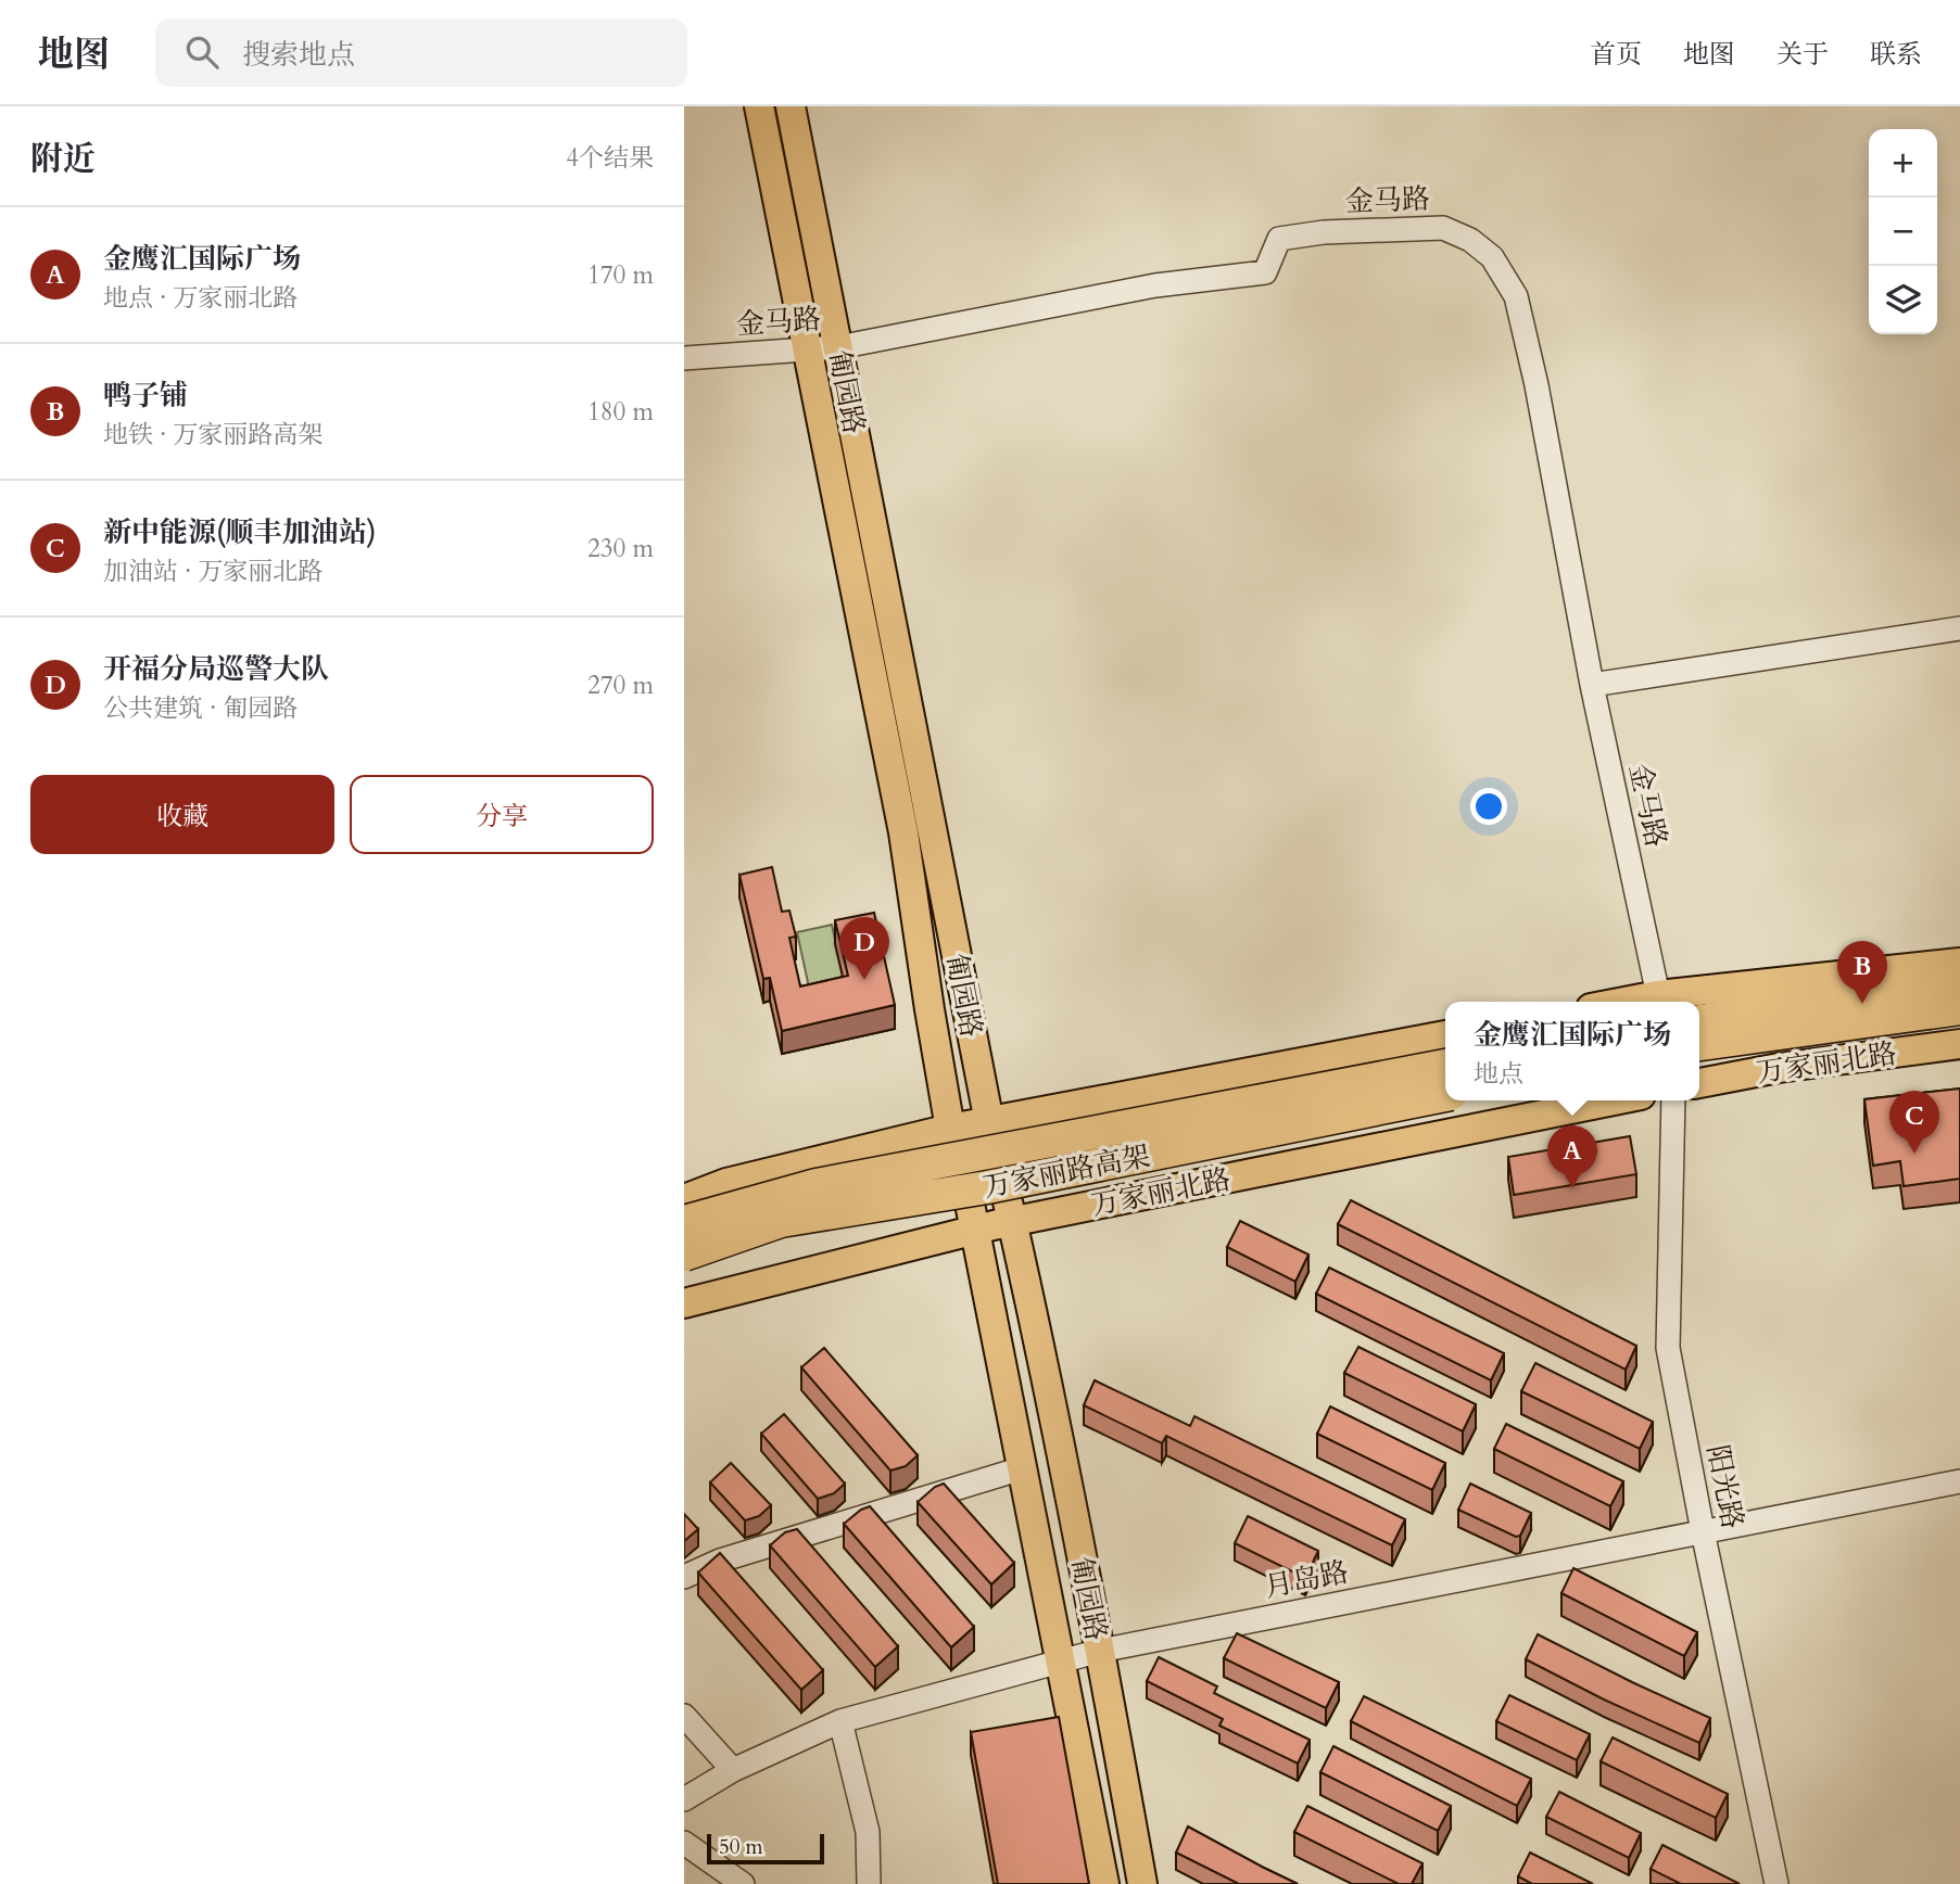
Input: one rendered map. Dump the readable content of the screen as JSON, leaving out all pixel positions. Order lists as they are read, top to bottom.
{
  "streets": {
    "highway": ["万家丽路高架"],
    "main road": ["匍园路", "万家丽北路"],
    "street": ["金马路", "阳光路", "月岛路"]
  },
  "crossings": [
    ["金马路", "匍园路"],
    ["匍园路", "万家丽北路"],
    ["匍园路", "月岛路"],
    ["阳光路", "月岛路"]
  ],
  "scale_bar": "50 m",
  "page": {
    "header": "地图",
    "search": "搜索地点",
    "nav": [
      "首页",
      "地图",
      "关于",
      "联系"
    ],
    "heading": ["附近", "4个结果"],
    "map_buttons": ["+", "−"],
    "list": [
      {
        "mark": "A",
        "name": "金鹰汇国际广场",
        "note": "地点 · 万家丽北路",
        "value": "170 m"
      },
      {
        "mark": "B",
        "name": "鸭子铺",
        "note": "地铁 · 万家丽路高架",
        "value": "180 m"
      },
      {
        "mark": "C",
        "name": "新中能源(顺丰加油站)",
        "note": "加油站 · 万家丽北路",
        "value": "230 m"
      },
      {
        "mark": "D",
        "name": "开福分局巡警大队",
        "note": "公共建筑 · 匍园路",
        "value": "270 m"
      }
    ],
    "buttons": ["收藏", "分享"],
    "pins": [
      "D",
      "B",
      "C",
      "A"
    ],
    "popup": ["金鹰汇国际广场", "地点"],
    "scale": "50 m"
  }
}
